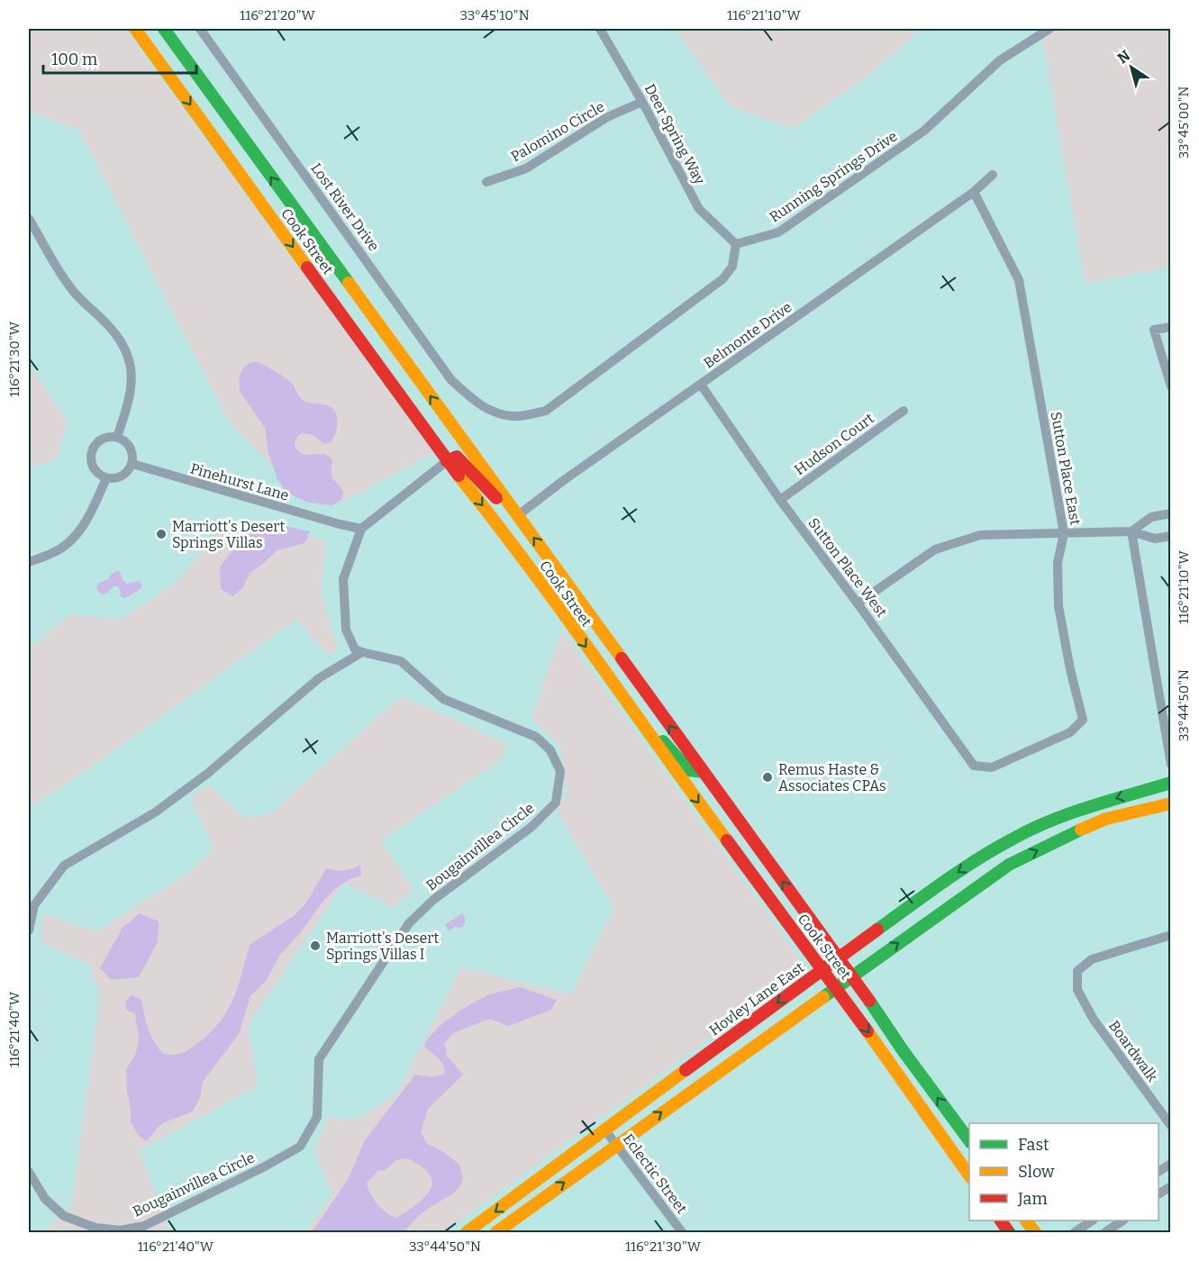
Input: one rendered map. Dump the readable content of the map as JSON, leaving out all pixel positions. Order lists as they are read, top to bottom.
{
  "streets": {
    "main road": ["Cook Street", "Hovley Lane East"],
    "street": [
      "Palomino Circle",
      "Deer Spring Way",
      "Running Springs Drive",
      "Lost River Drive",
      "Belmonte Drive",
      "Hudson Court",
      "Sutton Place East",
      "Pinehurst Lane",
      "Sutton Place West",
      "Bougainvillea Circle",
      "Boardwalk",
      "Eclectic Street"
    ]
  },
  "crossings": [
    ["Palomino Circle", "Deer Spring Way"],
    ["Deer Spring Way", "Running Springs Drive"],
    ["Deer Spring Way", "Lost River Drive"],
    ["Running Springs Drive", "Lost River Drive"],
    ["Cook Street", "Belmonte Drive"],
    ["Cook Street", "Hovley Lane East"],
    ["Belmonte Drive", "Sutton Place East"],
    ["Belmonte Drive", "Sutton Place West"],
    ["Hudson Court", "Sutton Place West"],
    ["Sutton Place East", "Sutton Place West"],
    ["Hovley Lane East", "Eclectic Street"]
  ],
  "places": ["Marriott's Desert Springs Villas", "Remus Haste & Associates CPAs", "Marriott's Desert Springs Villas I"],
  "legend": ["Fast", "Slow", "Jam"],
  "scale_bar": "100 m",
  "north": "top left",
  "coordinates": [
    "116°21'20\"W",
    "33°45'10\"N",
    "116°21'10\"W",
    "33°45'00\"N",
    "116°21'30\"W",
    "33°44'50\"N",
    "116°21'40\"W"
  ]
}
